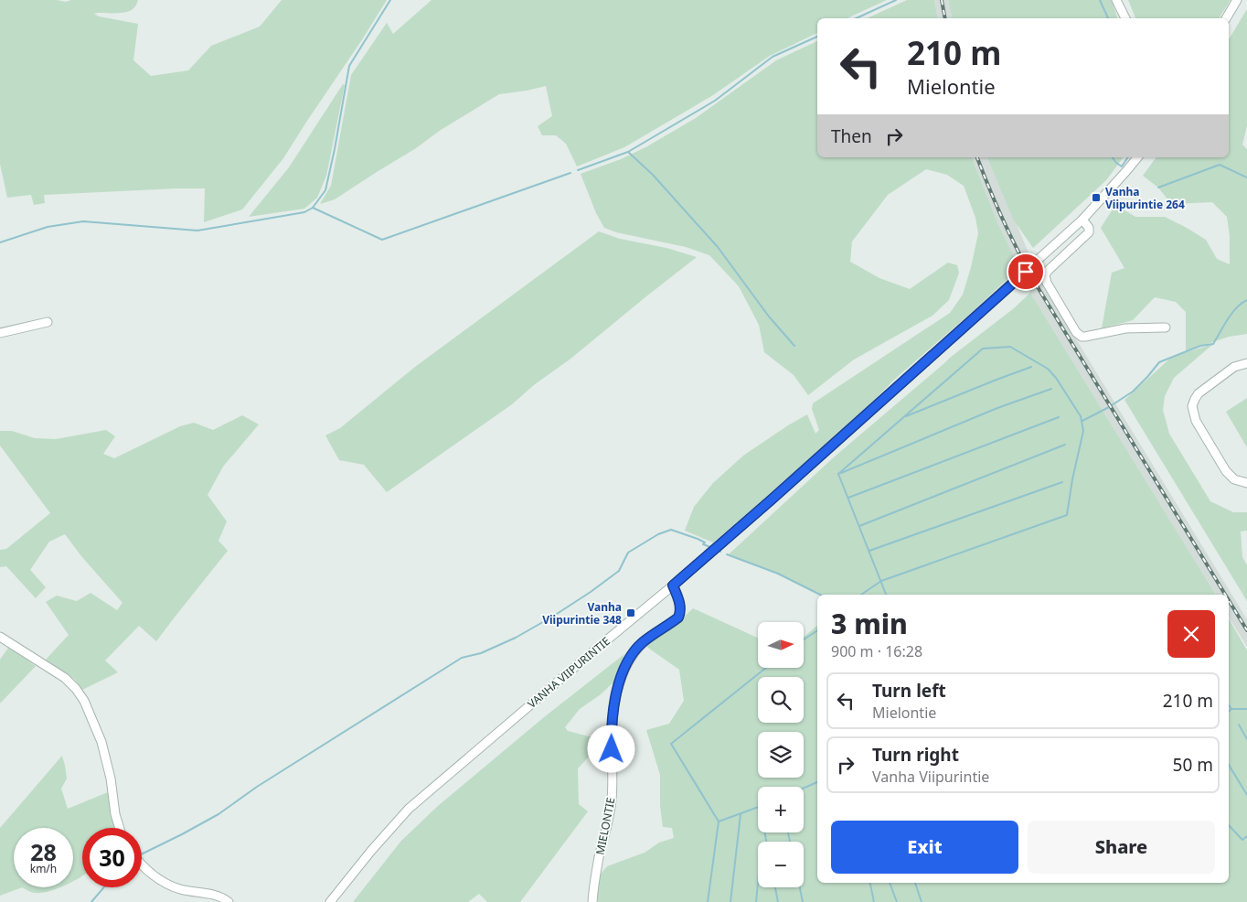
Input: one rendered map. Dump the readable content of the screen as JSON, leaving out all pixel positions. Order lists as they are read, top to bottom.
{
  "streets": {
    "street": ["VANHA VIIPURINTIE", "MIELONTIE"]
  },
  "crossings": [
    ["VANHA VIIPURINTIE", "MIELONTIE"]
  ],
  "places": {
    "transit": ["Vanha Viipurintie 264", "Vanha Viipurintie 348"]
  },
  "north": "right",
  "page": {
    "turn": ["210 m", "Mielontie"],
    "then": "Then",
    "heading": ["3 min", "900 m · 16:28"],
    "map_buttons": ["+", "−"],
    "list": [
      {
        "name": "Turn left",
        "note": "Mielontie",
        "value": "210 m"
      },
      {
        "name": "Turn right",
        "note": "Vanha Viipurintie",
        "value": "50 m"
      }
    ],
    "buttons": ["Exit", "Share"],
    "speed": "28 km/h",
    "limit": "30"
  }
}
